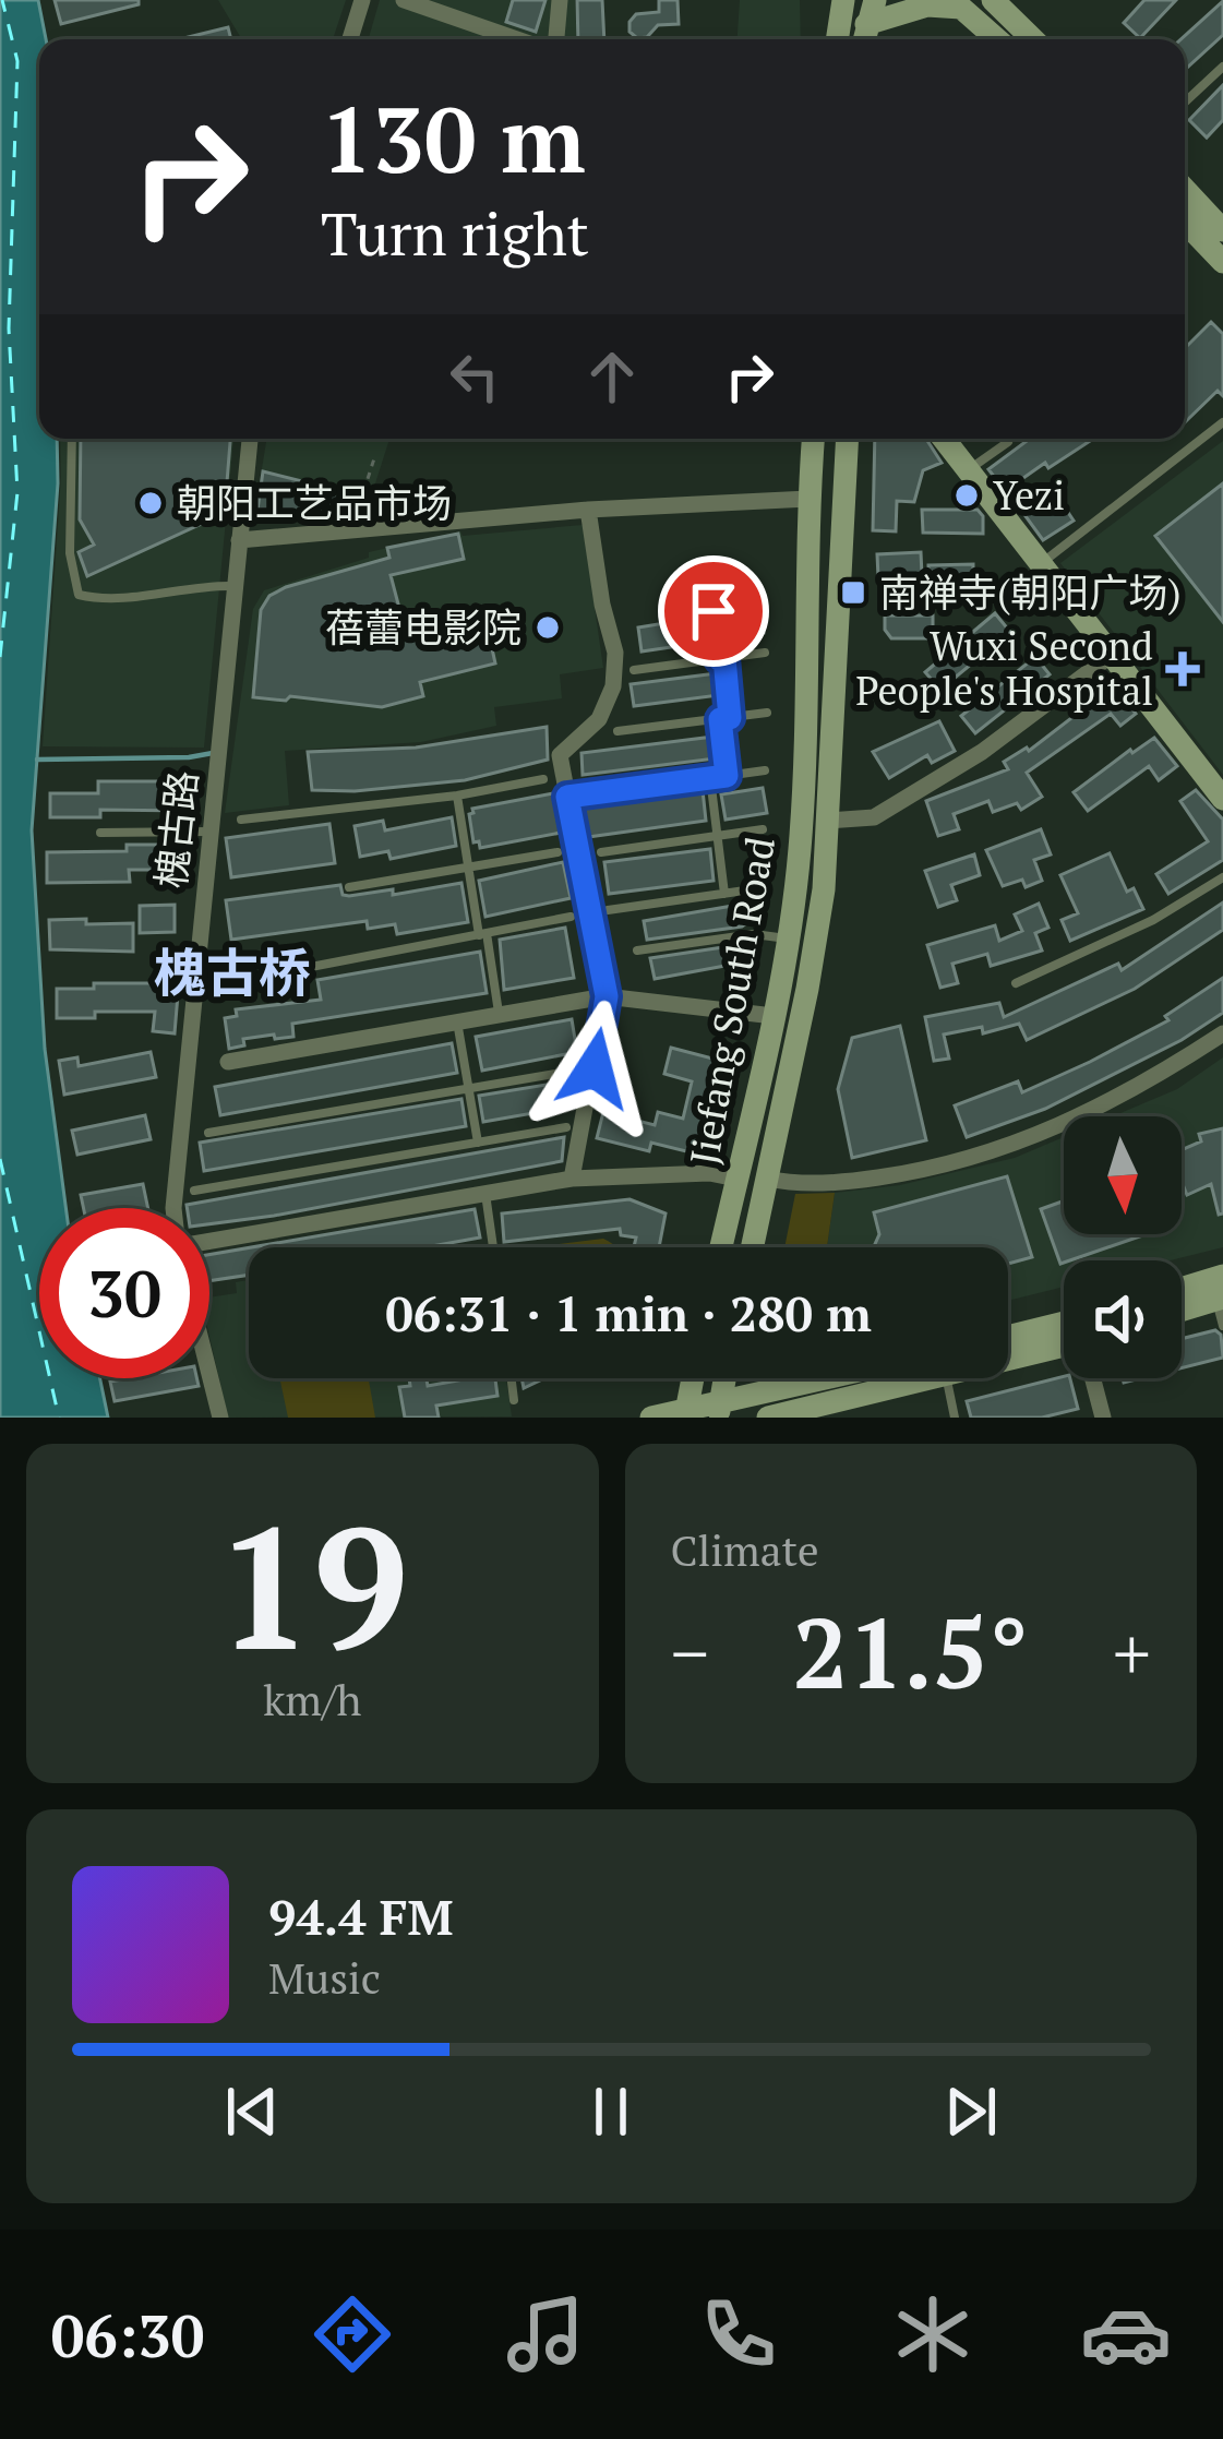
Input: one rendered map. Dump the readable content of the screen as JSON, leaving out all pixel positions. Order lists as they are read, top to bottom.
{
  "streets": {
    "main road": ["Jiefang South Road"],
    "street": ["槐古路"]
  },
  "districts": ["槐古桥"],
  "places": {
    "other": ["Yezi", "朝阳工艺品市场", "蓓蕾电影院"],
    "transit": ["南禅寺(朝阳广场)"],
    "health": ["Wuxi Second People's Hospital"]
  },
  "north": "bottom",
  "page": {
    "turn": ["130 m", "Turn right"],
    "limit": "30",
    "trip": "06:31 · 1 min · 280 m",
    "tile": [
      ["19", "km/h"],
      "Climate"
    ],
    "heat": ["−", "21.5°", "+"],
    "song": ["94.4 FM", "Music"],
    "tabs": "06:30"
  }
}
